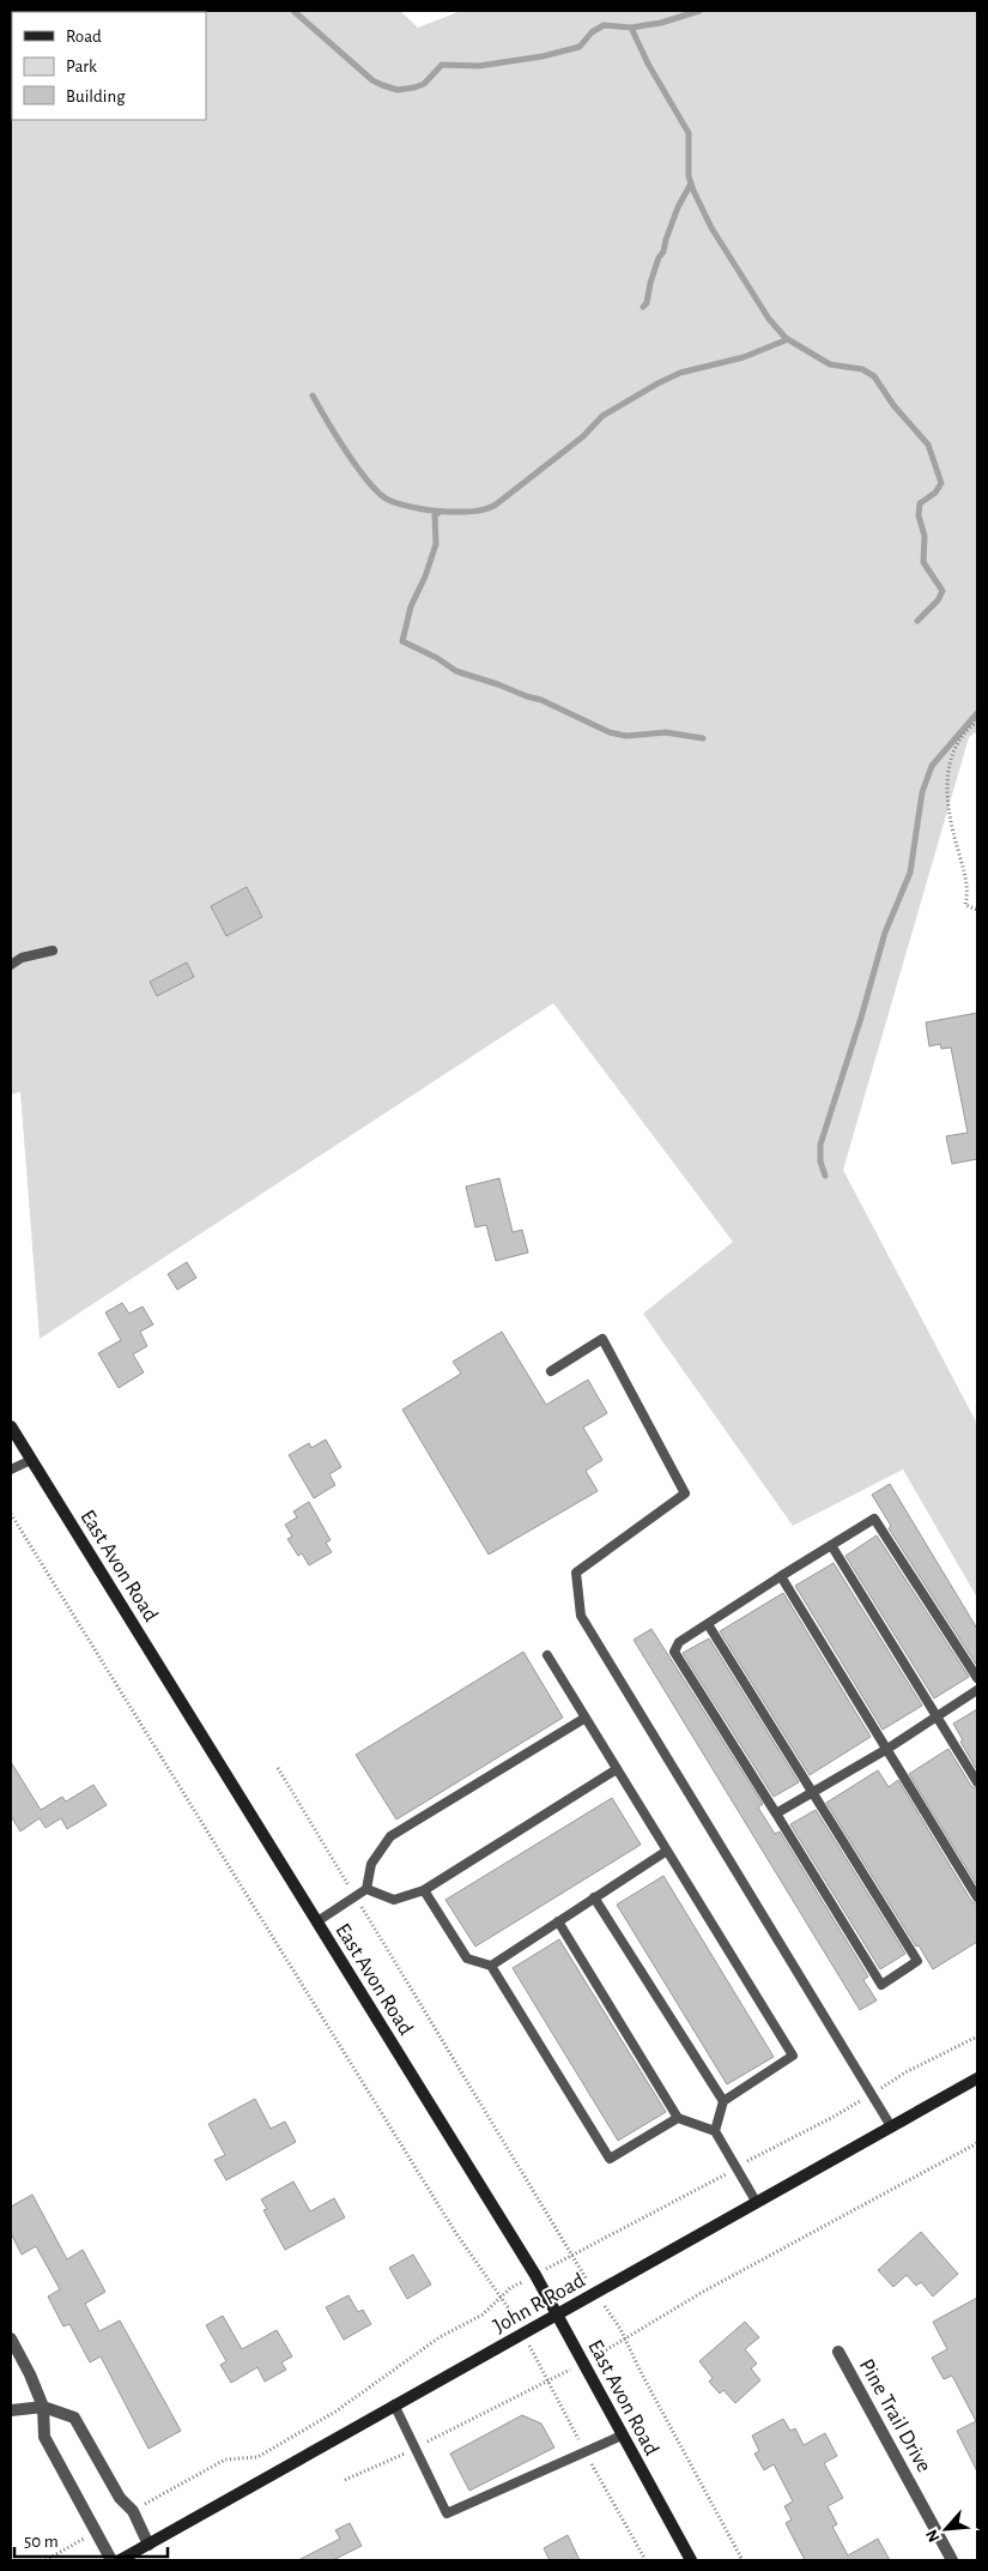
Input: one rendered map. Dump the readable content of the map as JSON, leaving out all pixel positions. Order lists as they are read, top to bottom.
{
  "streets": {
    "main road": ["East Avon Road", "John R Road"],
    "street": ["Pine Trail Drive"]
  },
  "crossings": [
    ["East Avon Road", "John R Road"]
  ],
  "legend": ["Road", "Park", "Building"],
  "scale_bar": "50 m",
  "north": "bottom left"
}
